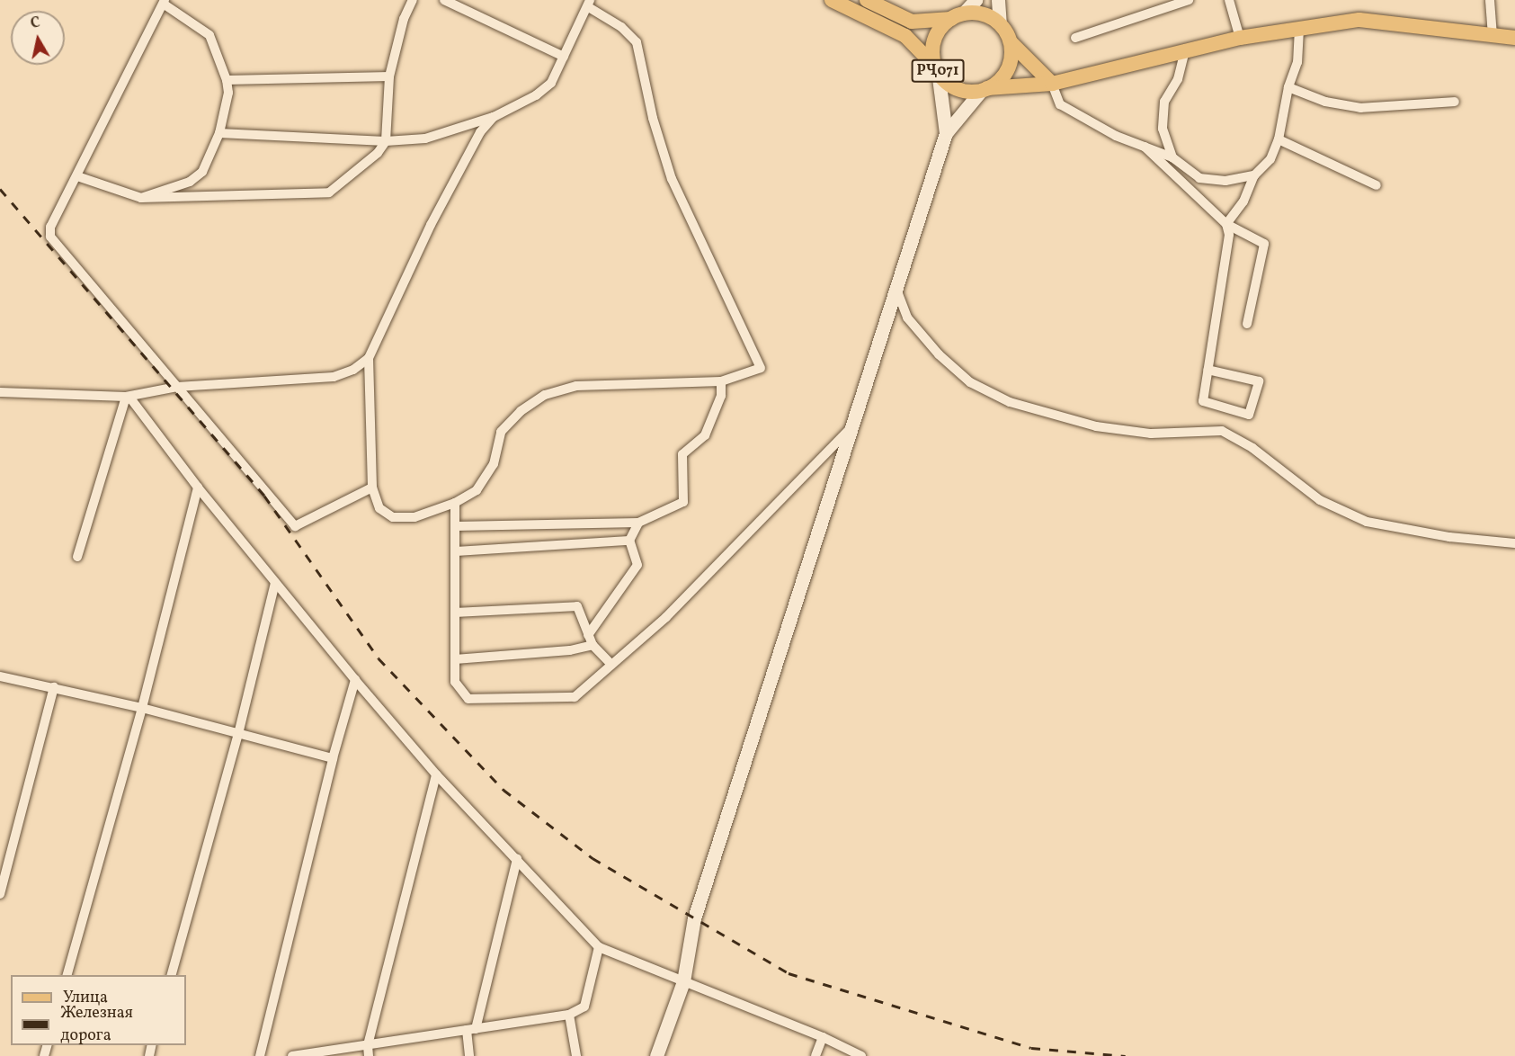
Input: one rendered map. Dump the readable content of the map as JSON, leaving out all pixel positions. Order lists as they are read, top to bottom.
{
  "streets": {
    "main road": ["РҶ071"]
  },
  "legend": ["Улица", "Железная дорога"],
  "north": "top"
}
